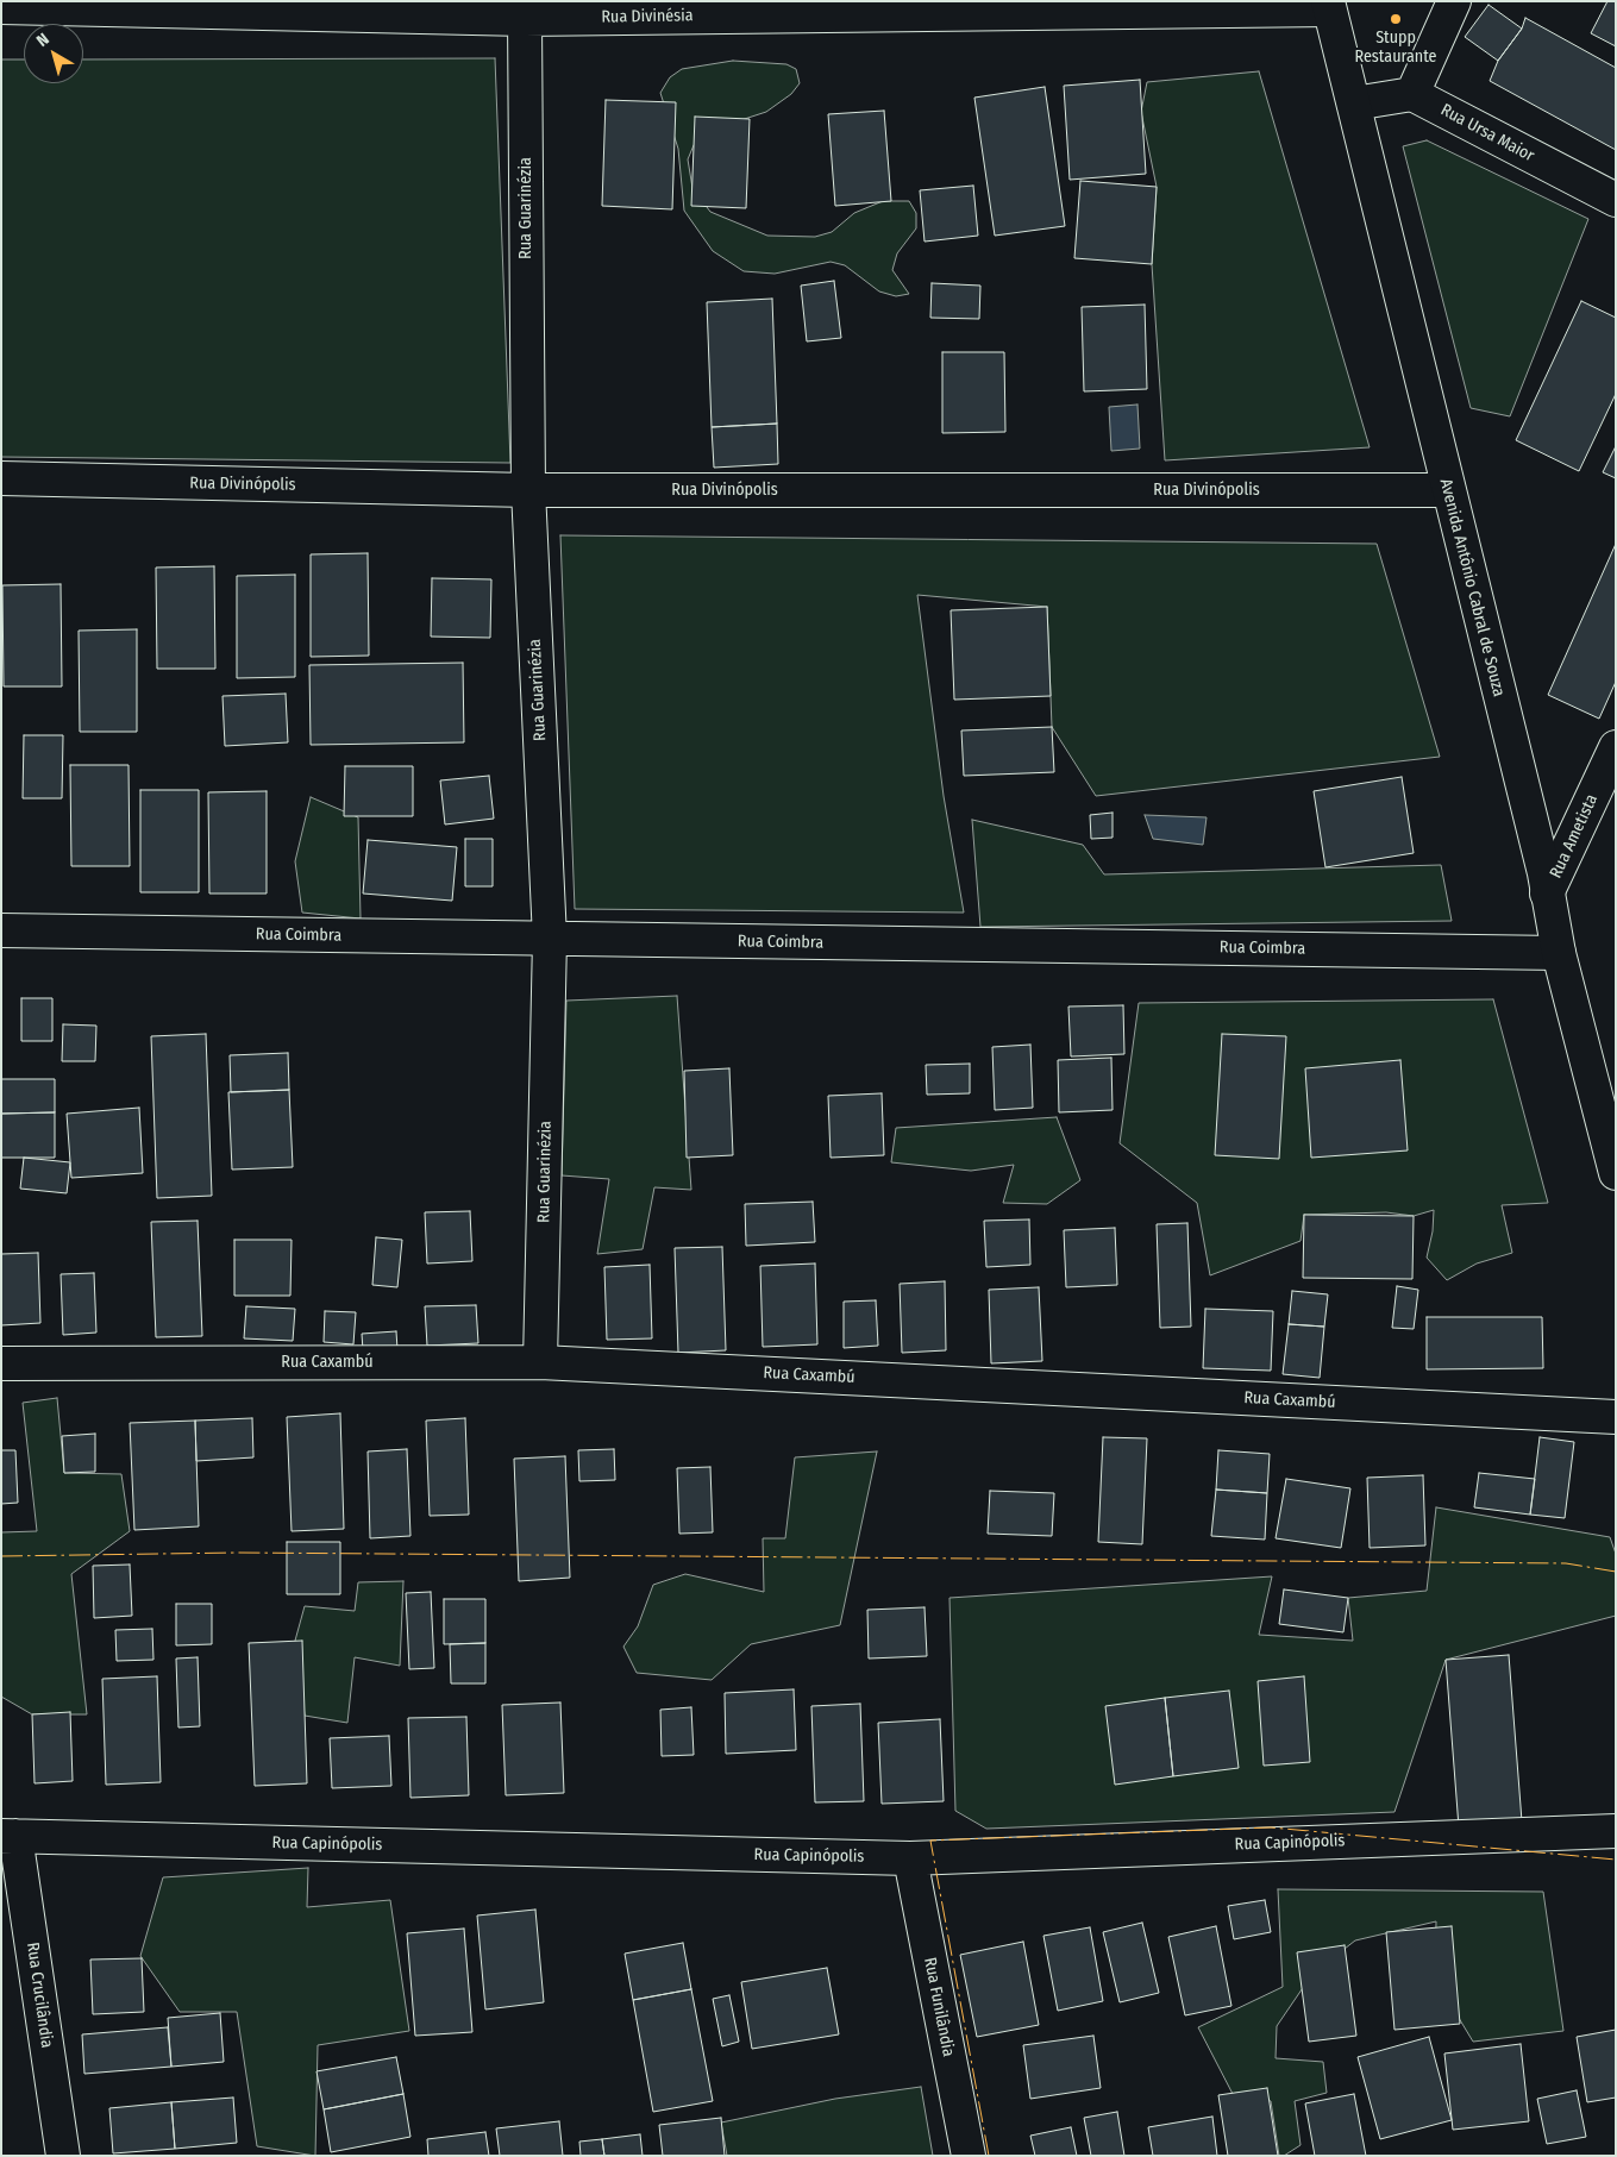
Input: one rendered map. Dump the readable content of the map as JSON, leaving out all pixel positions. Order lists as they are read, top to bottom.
{
  "streets": {
    "street": [
      "Rua Divinésia",
      "Rua Ursa Maior",
      "Rua Guarinézia",
      "Rua Divinópolis",
      "Avenida Antônio Cabral de Souza",
      "Rua Ametista",
      "Rua Coimbra",
      "Rua Caxambú",
      "Rua Capinópolis",
      "Rua Crucilândia",
      "Rua Funilândia"
    ]
  },
  "crossings": [
    ["Rua Divinésia", "Rua Guarinézia"],
    ["Rua Divinésia", "Avenida Antônio Cabral de Souza"],
    ["Rua Guarinézia", "Rua Divinópolis"],
    ["Rua Guarinézia", "Rua Coimbra"],
    ["Rua Guarinézia", "Rua Caxambú"],
    ["Rua Divinópolis", "Avenida Antônio Cabral de Souza"],
    ["Avenida Antônio Cabral de Souza", "Rua Ametista"],
    ["Avenida Antônio Cabral de Souza", "Rua Coimbra"],
    ["Rua Capinópolis", "Rua Crucilândia"],
    ["Rua Capinópolis", "Rua Funilândia"]
  ],
  "places": ["Stupp Restaurante"],
  "north": "top left"
}
